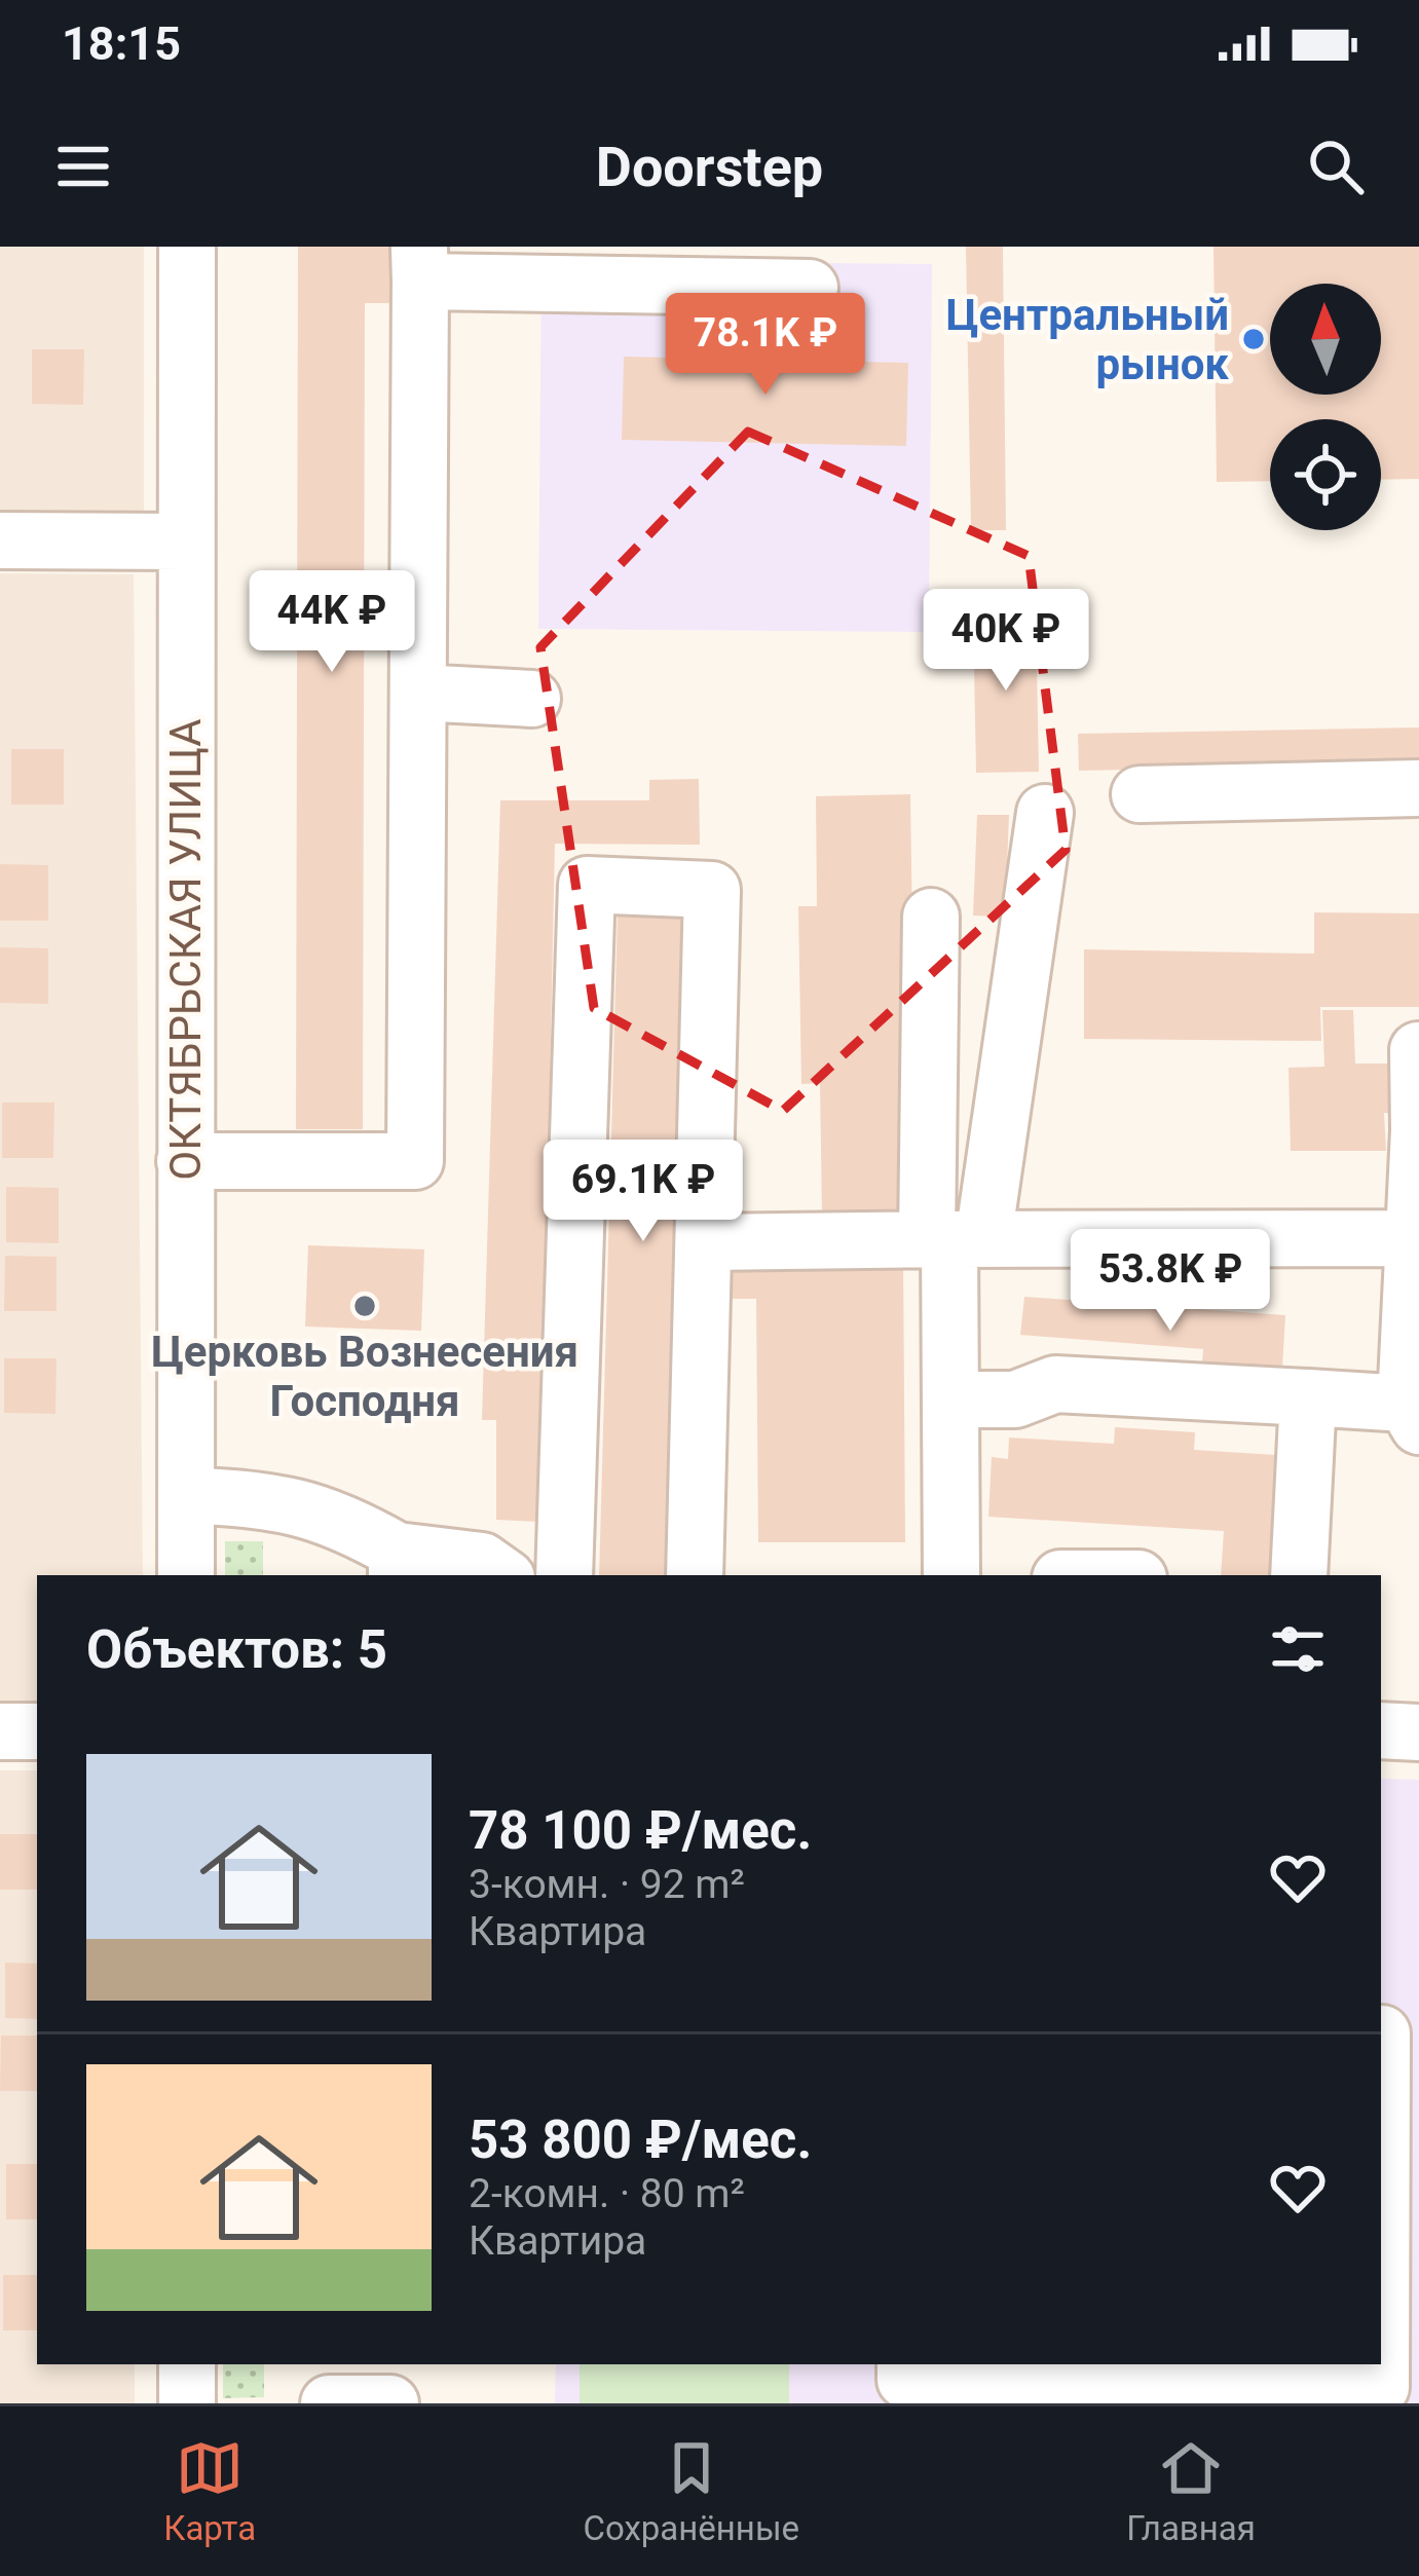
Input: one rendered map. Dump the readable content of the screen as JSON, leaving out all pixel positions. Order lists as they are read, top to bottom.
{
  "streets": {
    "street": ["ОКТЯБРЬСКАЯ УЛИЦА"]
  },
  "places": ["Центральный рынок", "Церковь Вознесения Господня"],
  "north": "top",
  "page": {
    "status": "18:15",
    "header": "Doorstep",
    "price": [
      "78.1K ₽",
      "44K ₽",
      "40K ₽",
      "69.1K ₽",
      "53.8K ₽"
    ],
    "heading": "Объектов: 5",
    "list": [
      {
        "name": "78 100 ₽/мес.",
        "note": "3-комн. · 92 m² · Квартира"
      },
      {
        "name": "53 800 ₽/мес.",
        "note": "2-комн. · 80 m² · Квартира"
      }
    ],
    "tabs": ["Карта", "Сохранённые", "Главная"]
  }
}
